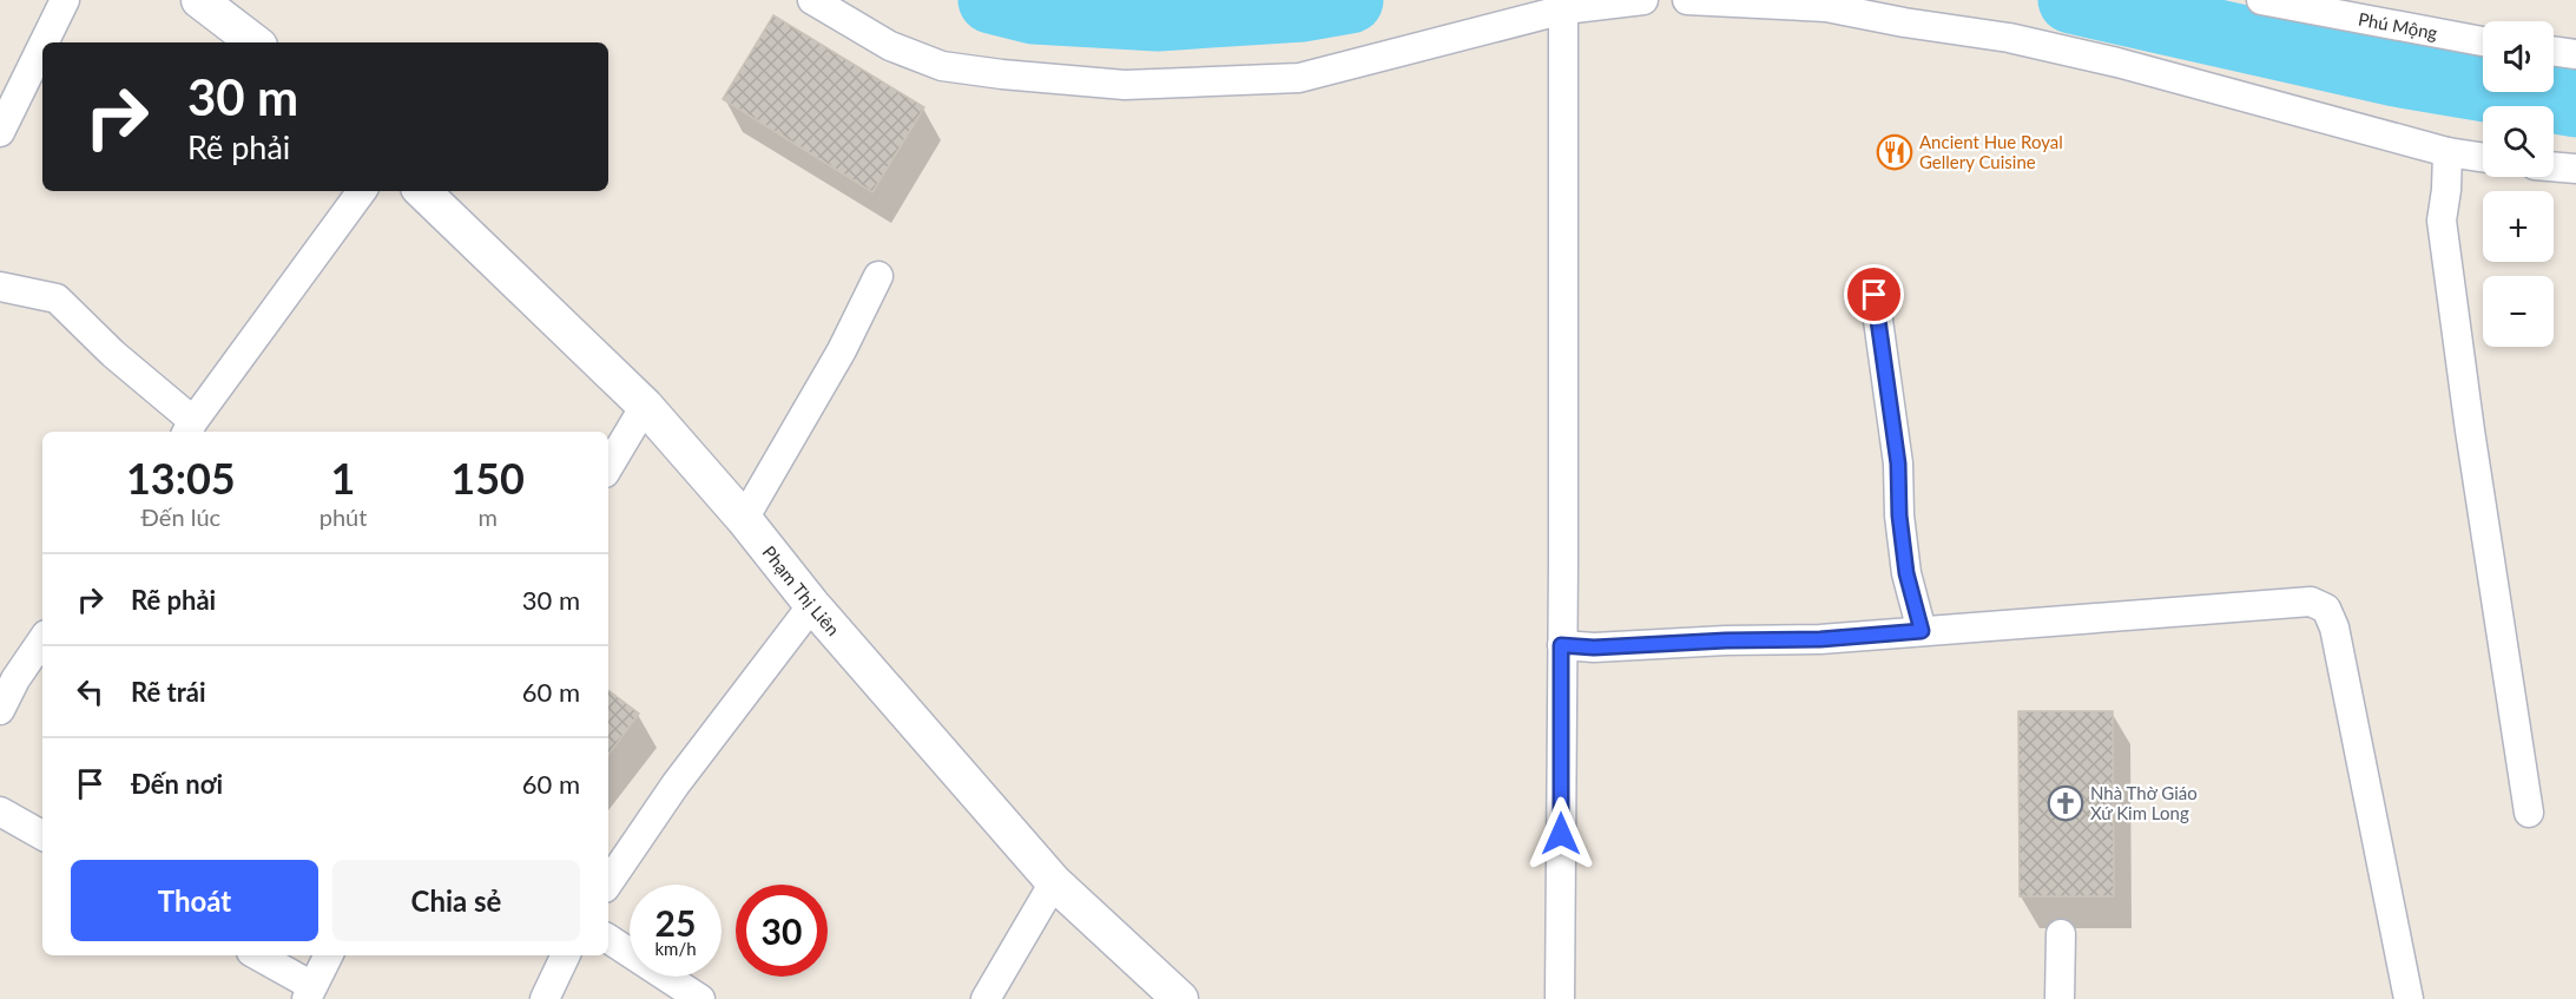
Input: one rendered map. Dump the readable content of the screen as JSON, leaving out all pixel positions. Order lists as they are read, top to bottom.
{
  "streets": {
    "street": ["Phú Mộng", "Phạm Thị Liên"]
  },
  "places": {
    "restaurant": ["Ancient Hue Royal Gellery Cuisine"],
    "church": ["Nhà Thờ Giáo Xứ Kim Long"]
  },
  "page": {
    "map_buttons": ["+", "−"],
    "turn": ["30 m", "Rẽ phải"],
    "eta": [
      "13:05",
      "Đến lúc",
      "1",
      "phút",
      "150",
      "m"
    ],
    "list": [
      {
        "name": "Rẽ phải",
        "value": "30 m"
      },
      {
        "name": "Rẽ trái",
        "value": "60 m"
      },
      {
        "name": "Đến nơi",
        "value": "60 m"
      }
    ],
    "buttons": ["Thoát", "Chia sẻ"],
    "speed": "25 km/h",
    "limit": "30"
  }
}
